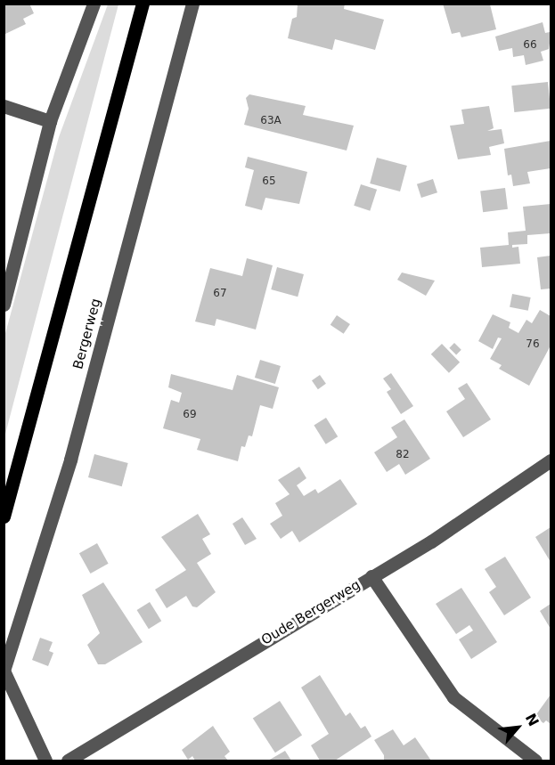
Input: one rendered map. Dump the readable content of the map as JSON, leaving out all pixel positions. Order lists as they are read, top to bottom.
{
  "streets": {
    "street": ["Bergerweg", "Oude Bergerweg"]
  },
  "house_numbers": [
    "66",
    "63A",
    "65",
    "67",
    "76",
    "69",
    "82"
  ],
  "north": "top right"
}
